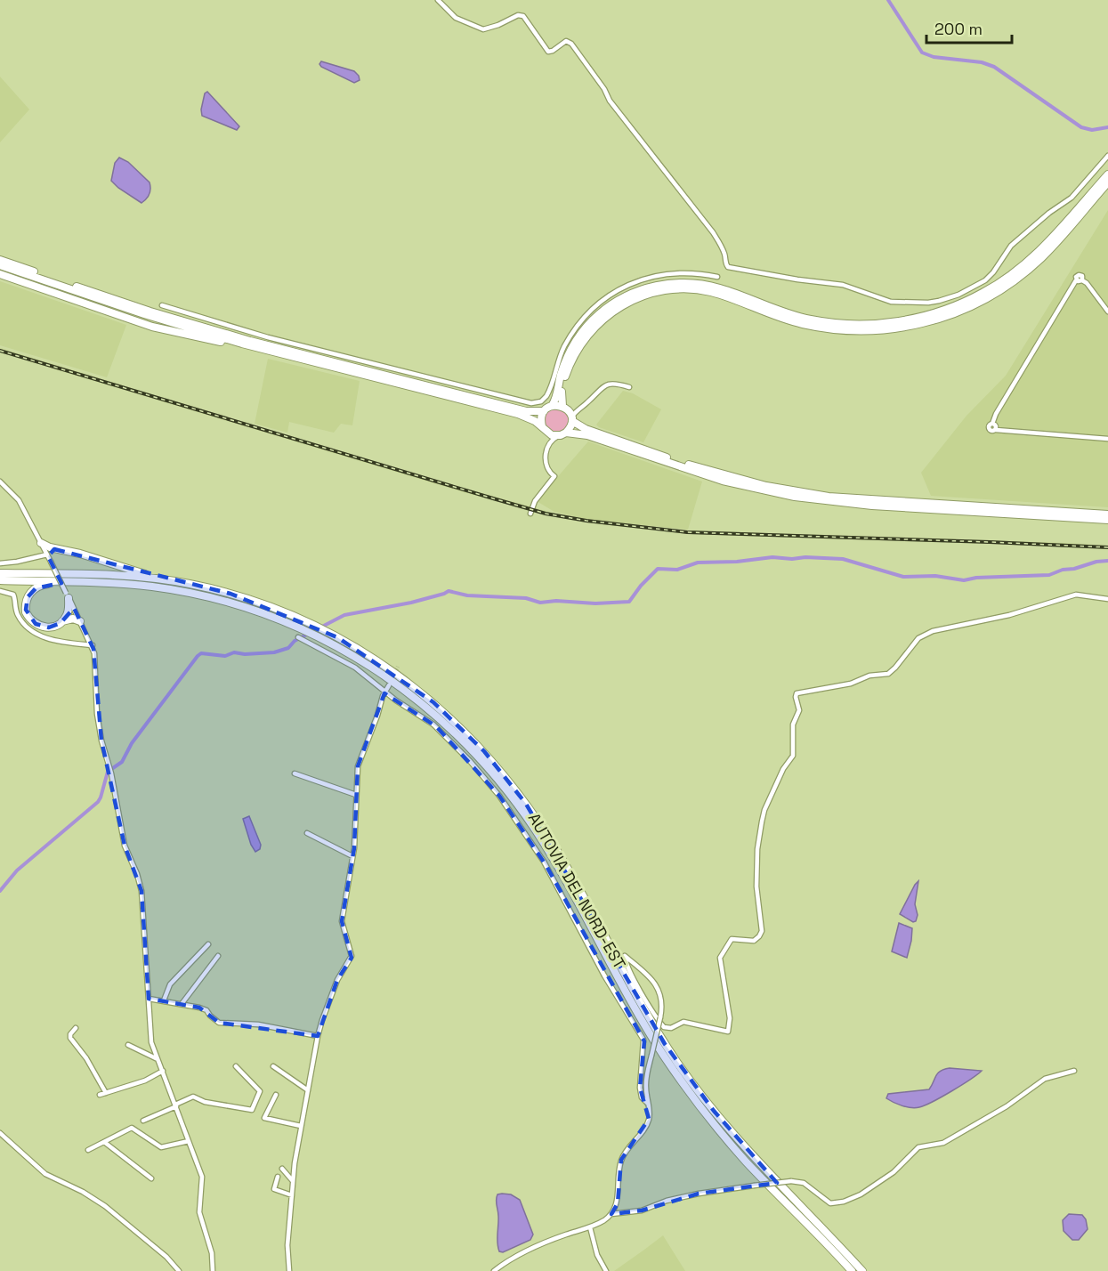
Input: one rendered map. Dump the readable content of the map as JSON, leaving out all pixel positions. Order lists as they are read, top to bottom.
{
  "streets": {
    "highway": ["AUTOVIA DEL NORD-EST"]
  },
  "scale_bar": "200 m"
}
